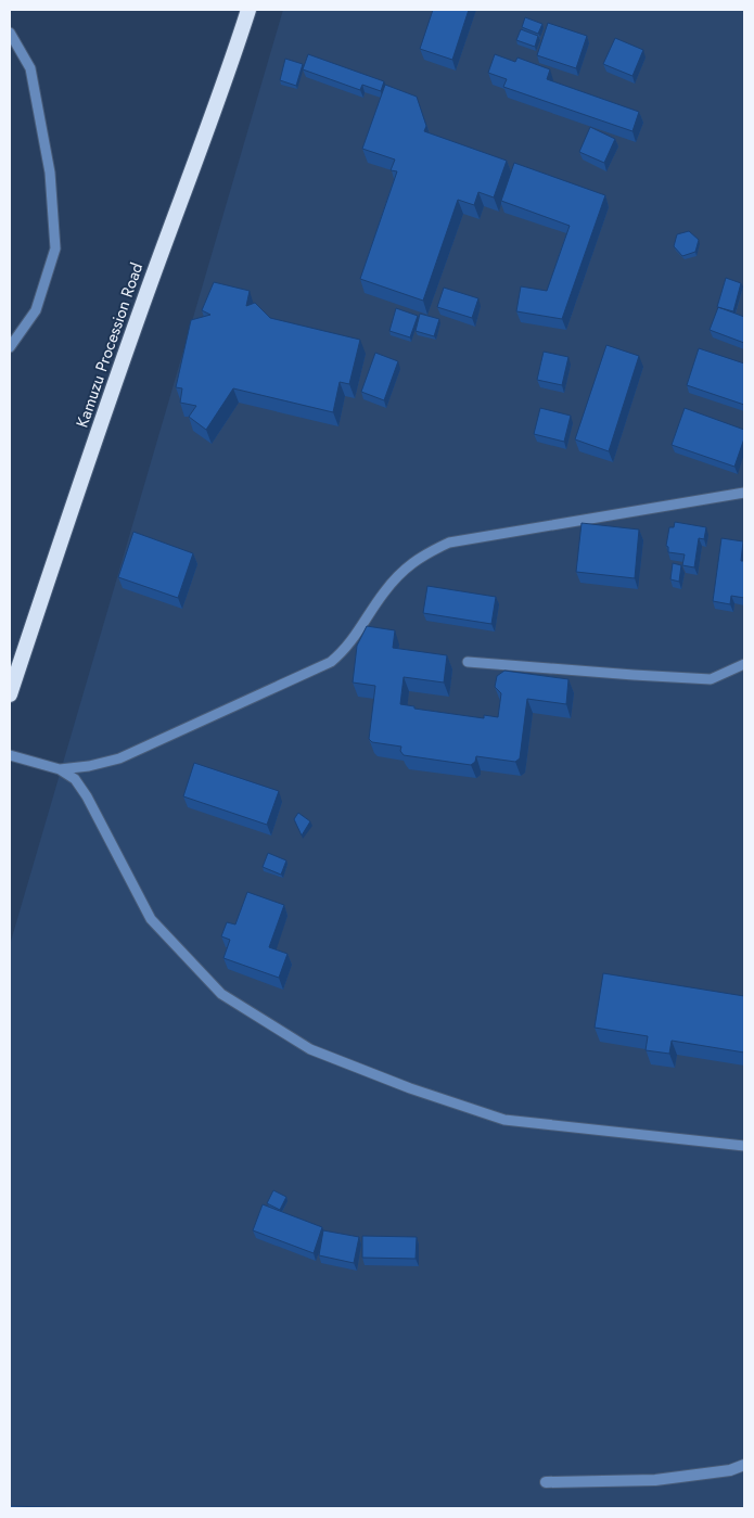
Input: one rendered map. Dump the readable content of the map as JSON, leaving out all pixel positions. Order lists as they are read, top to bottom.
{
  "streets": {
    "highway": ["Kamuzu Procession Road"]
  }
}
